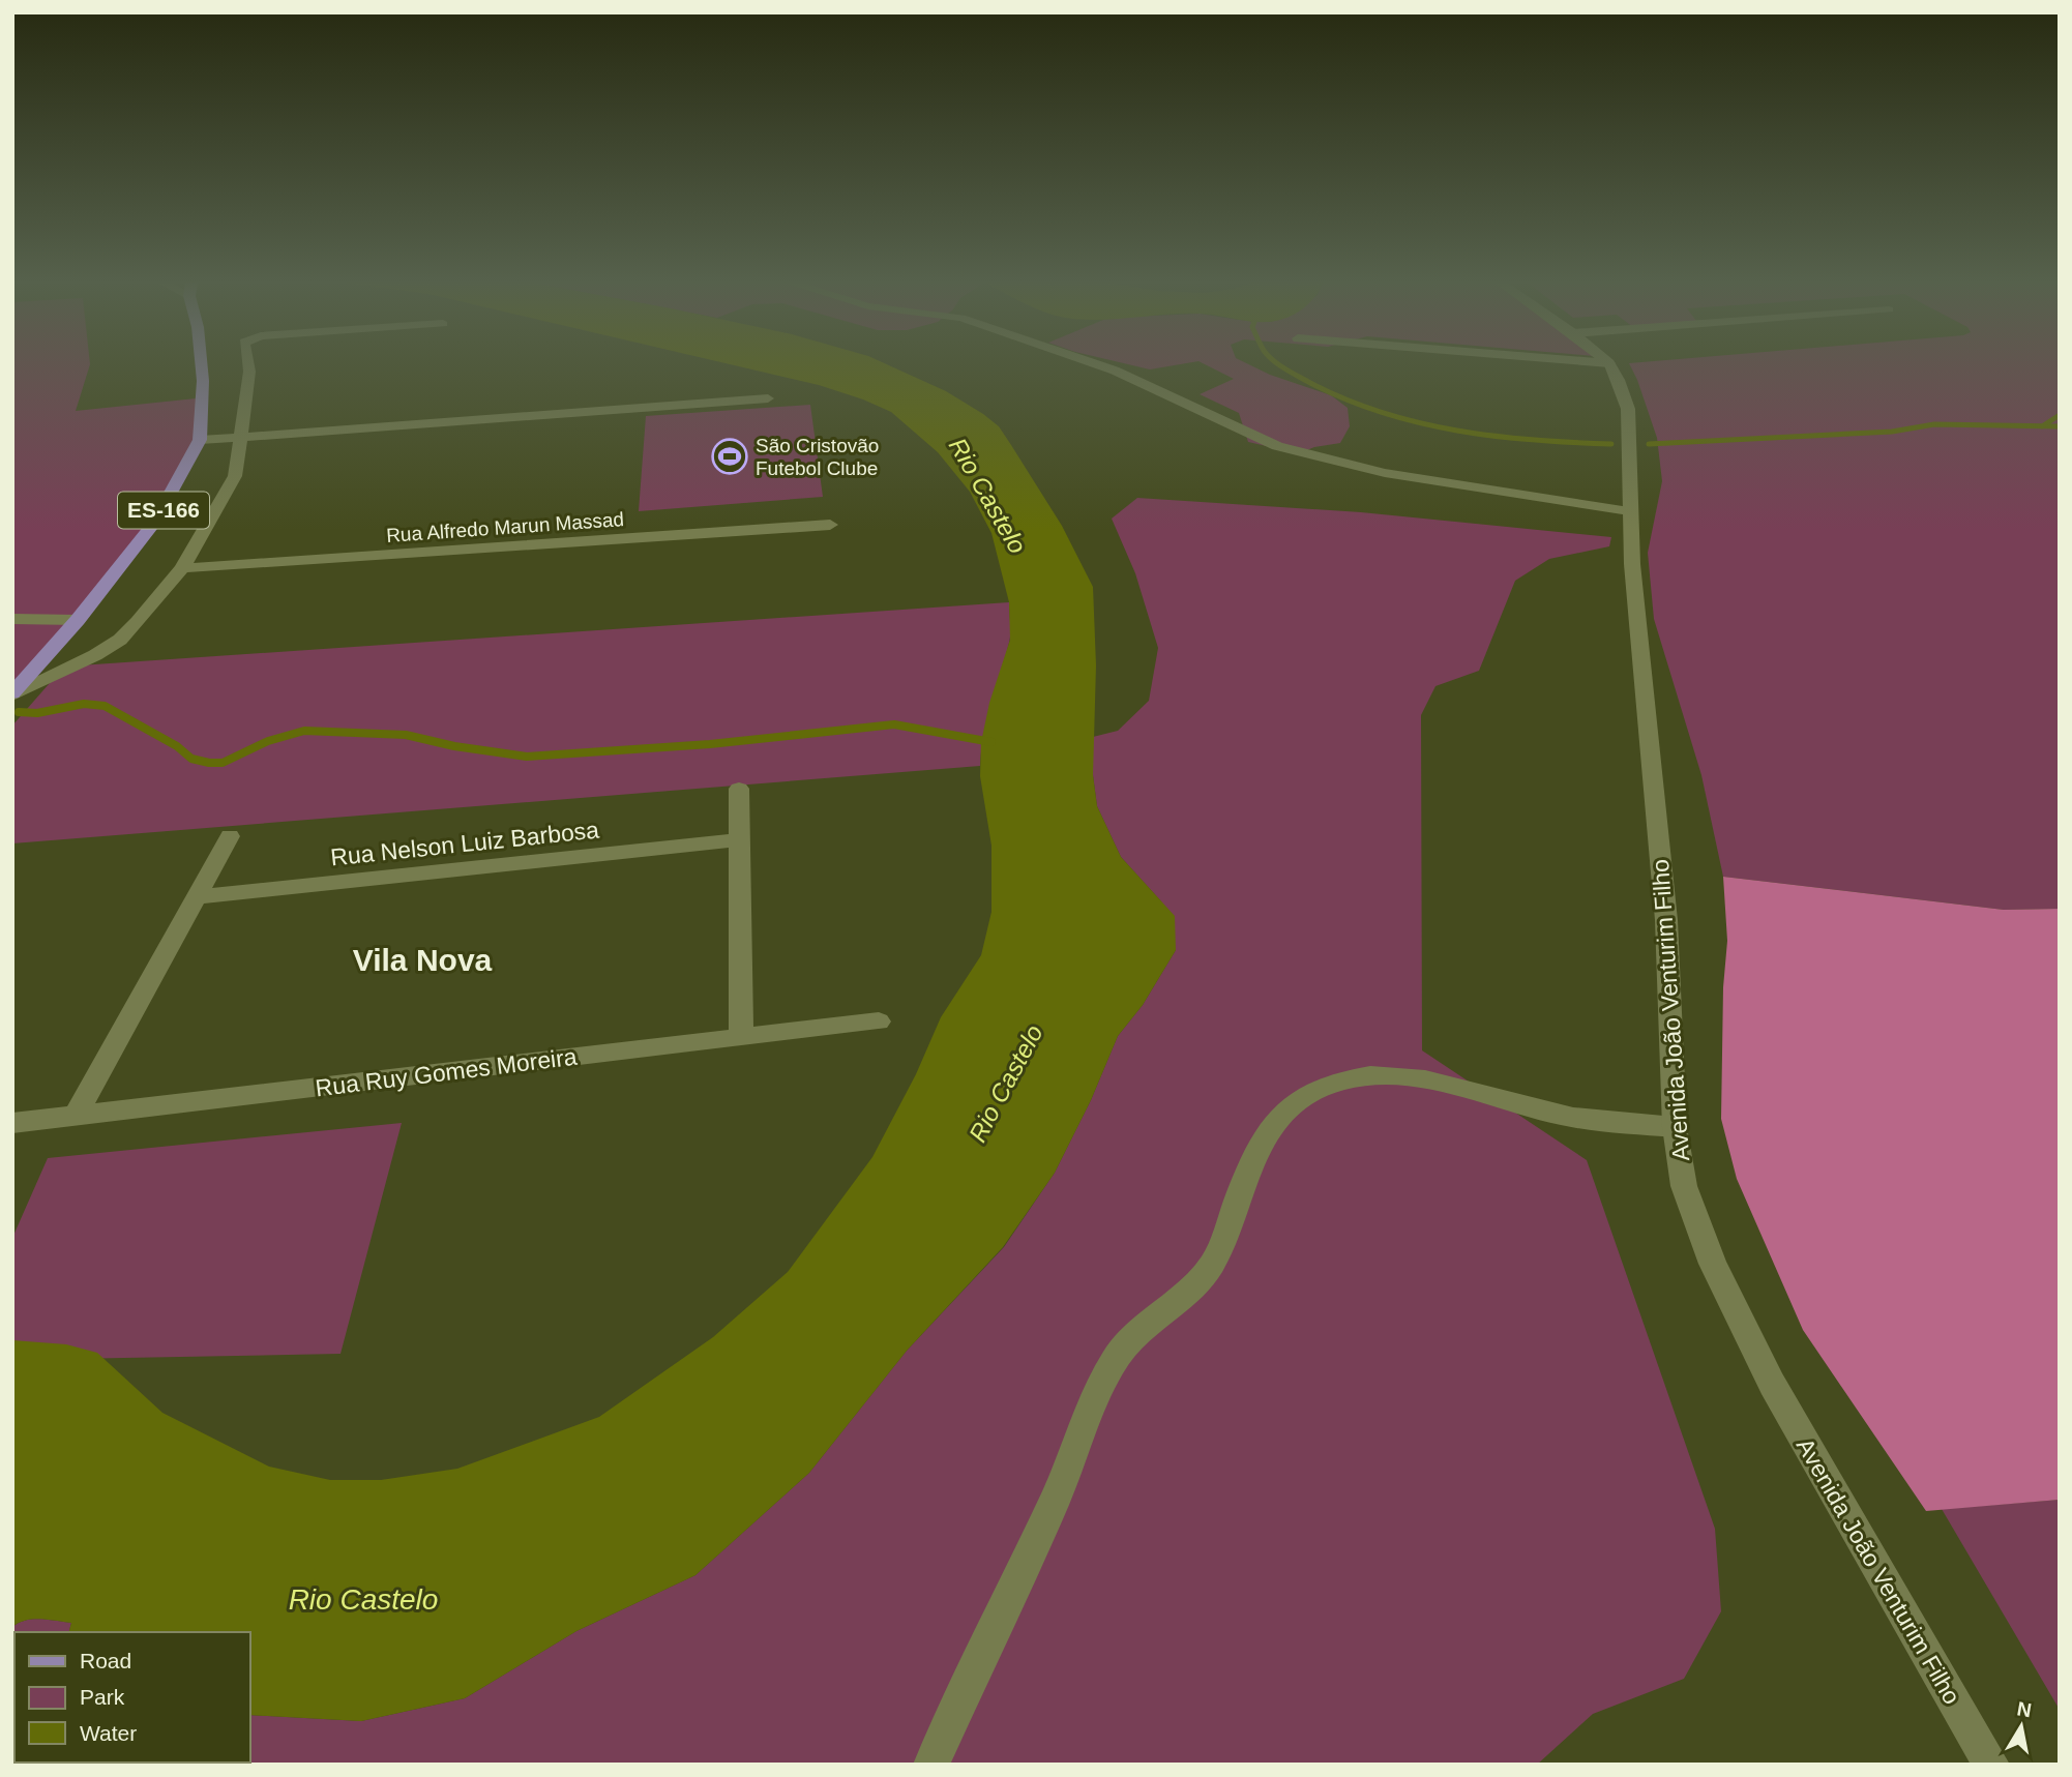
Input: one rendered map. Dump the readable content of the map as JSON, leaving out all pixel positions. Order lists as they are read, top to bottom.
{
  "streets": {
    "main road": ["ES-166"],
    "street": [
      "Rua Alfredo Marun Massad",
      "Rua Nelson Luiz Barbosa",
      "Avenida João Venturim Filho",
      "Rua Ruy Gomes Moreira"
    ]
  },
  "districts": ["Vila Nova"],
  "water": ["Rio Castelo"],
  "places": {
    "sports": ["São Cristovão Futebol Clube"]
  },
  "legend": ["Road", "Park", "Water"],
  "north": "top"
}
